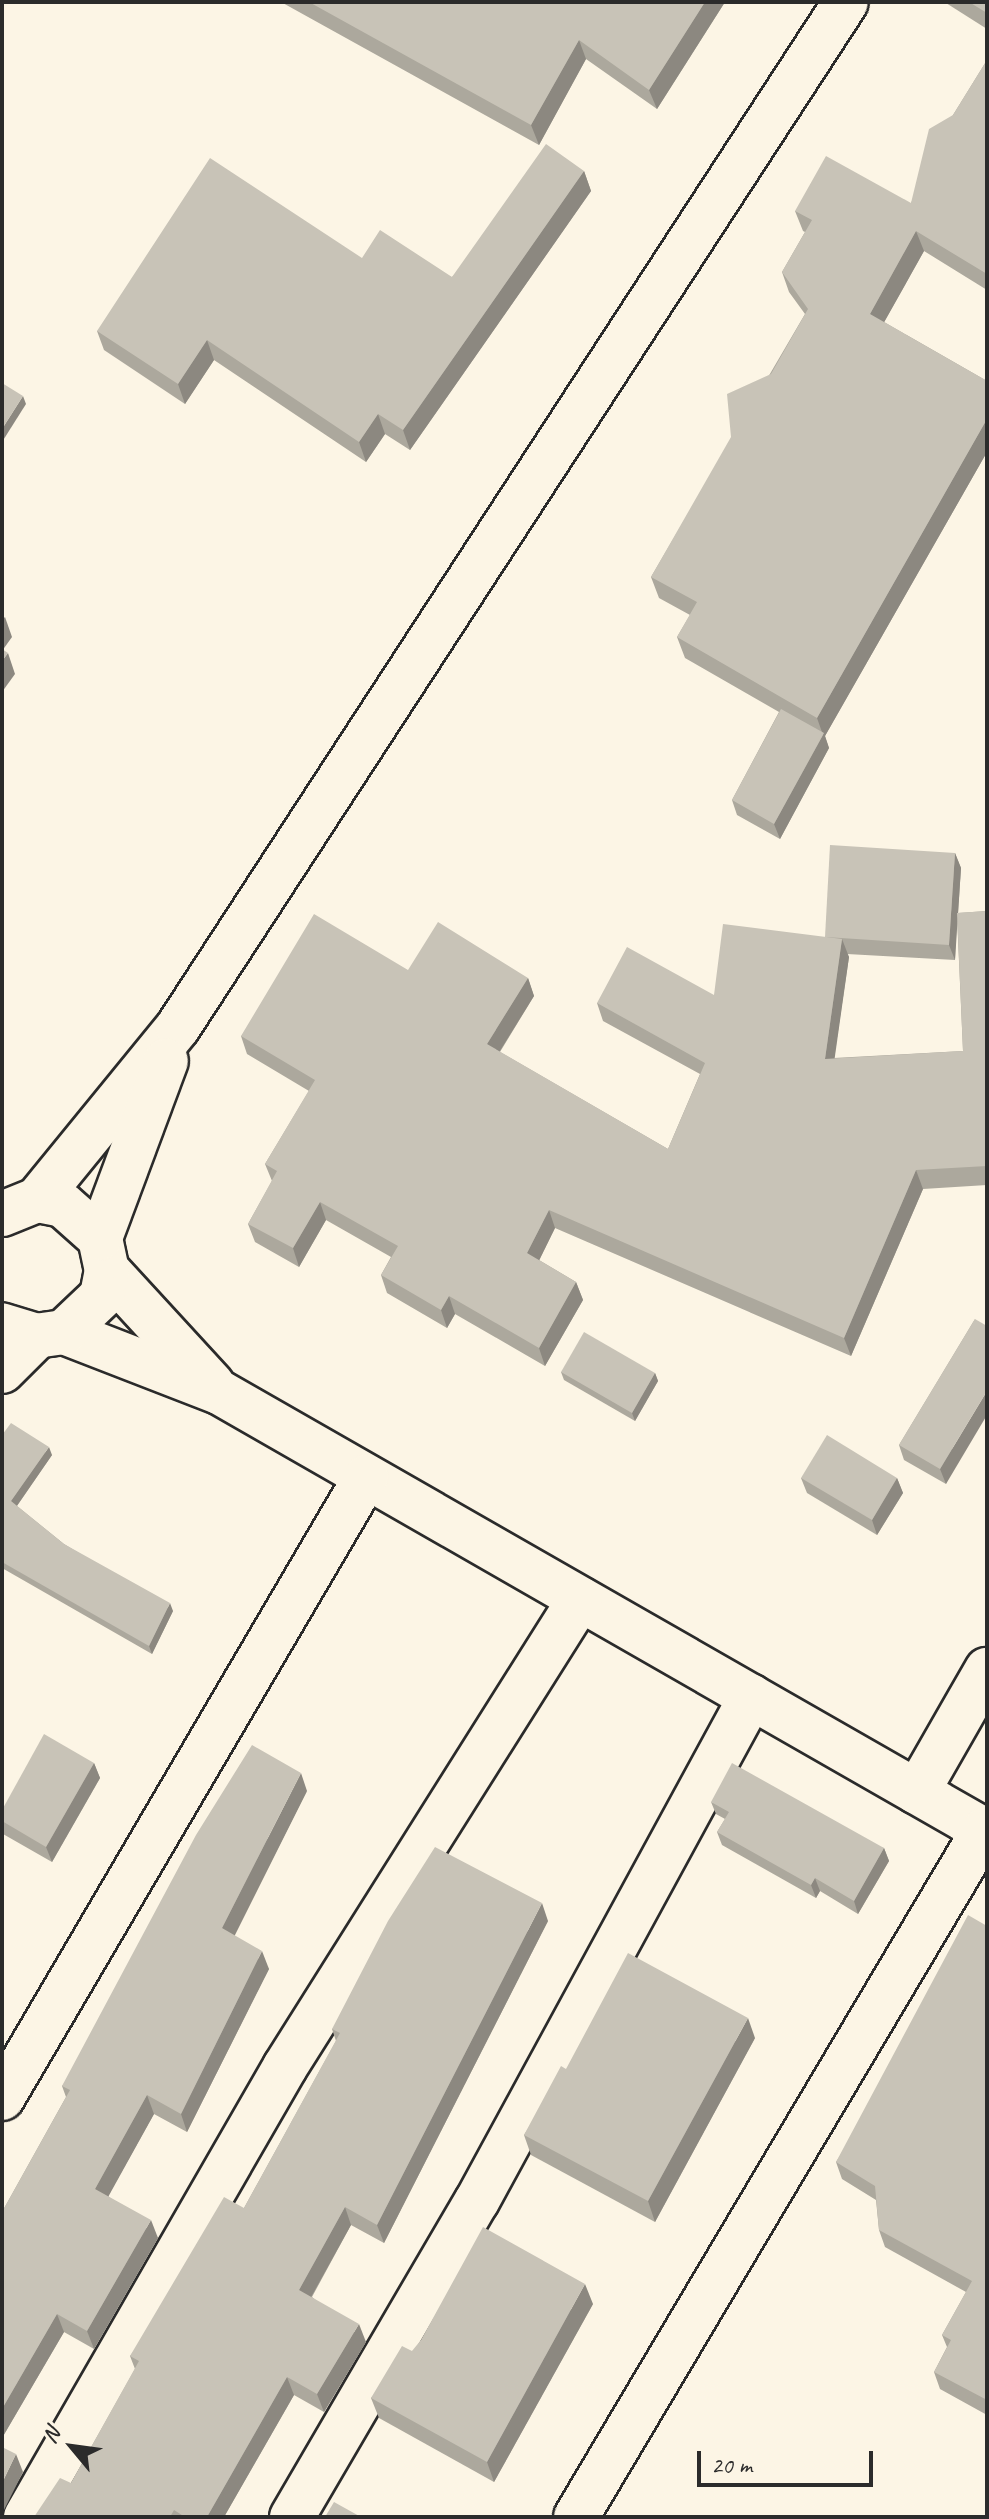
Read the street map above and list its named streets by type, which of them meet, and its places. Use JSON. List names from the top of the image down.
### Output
{
  "scale_bar": "20 m",
  "north": "top left"
}
